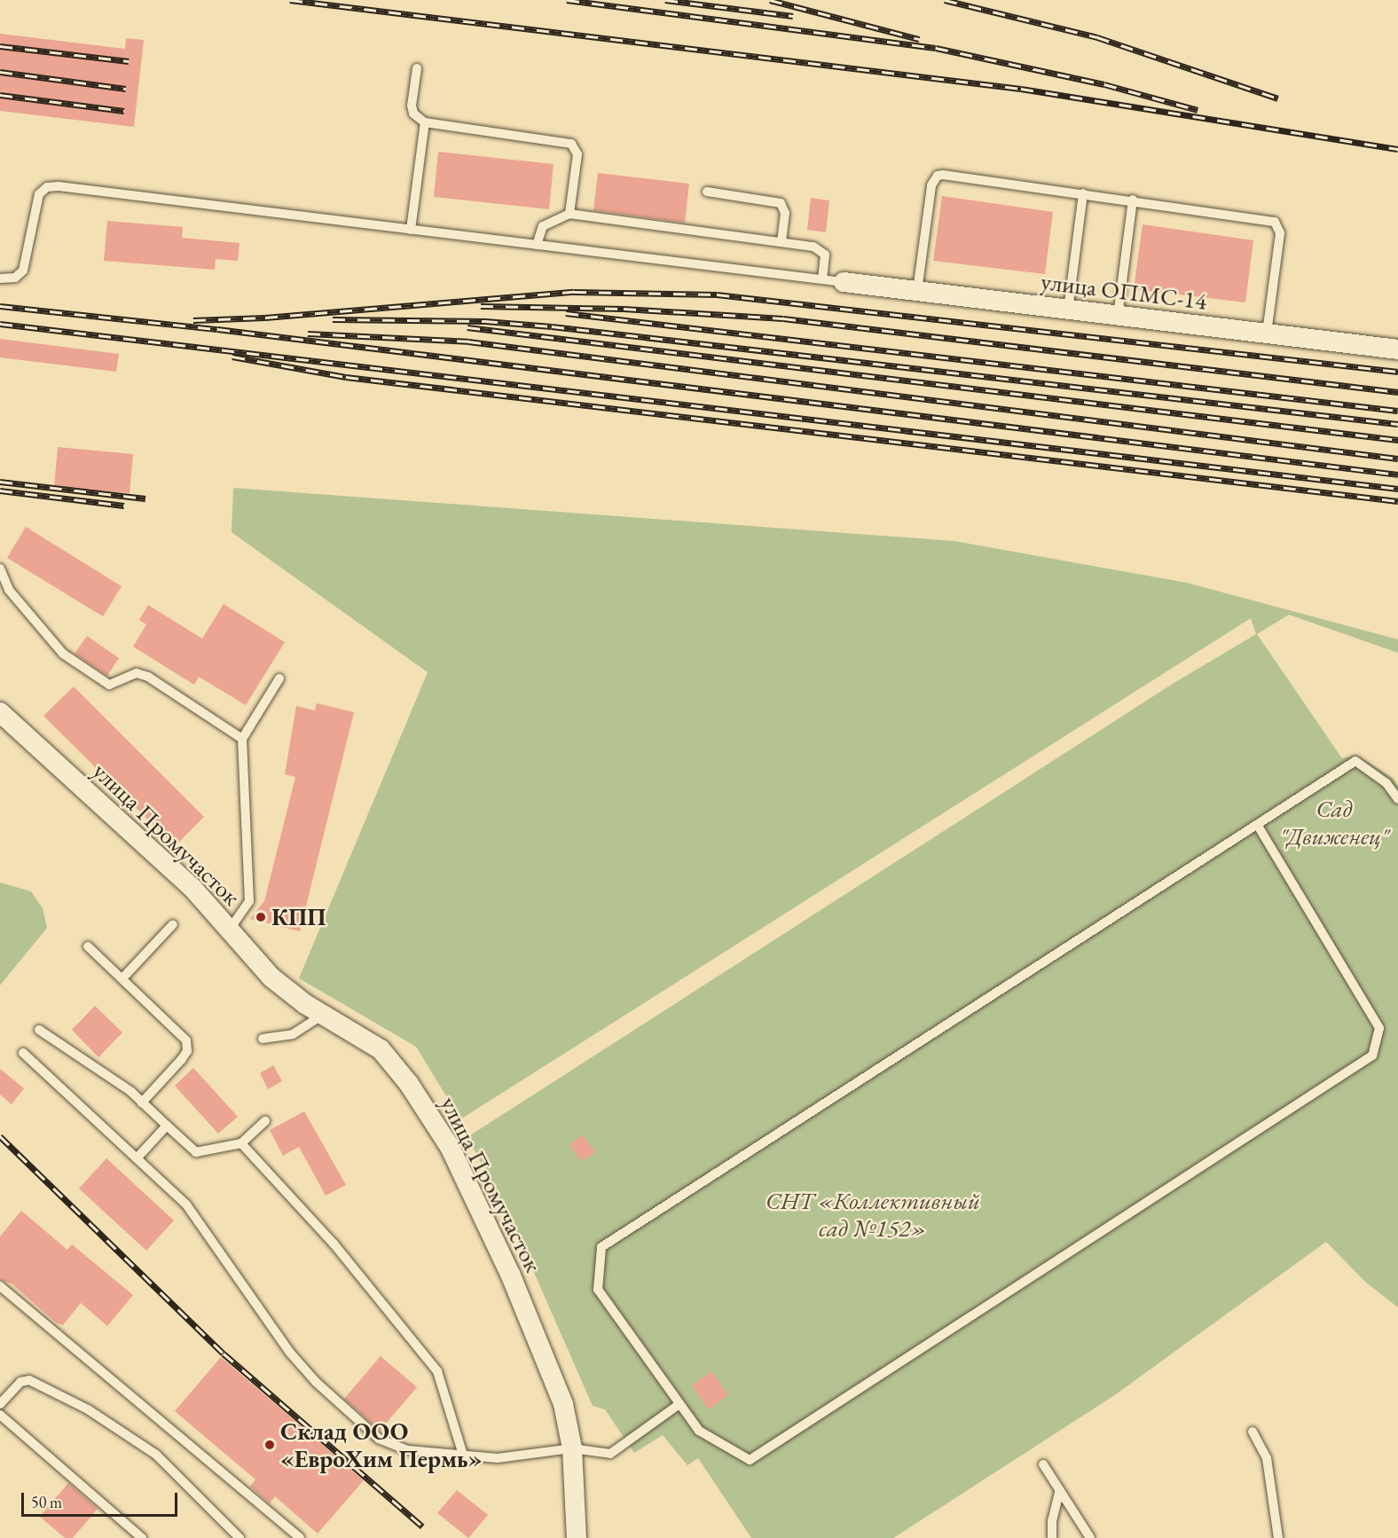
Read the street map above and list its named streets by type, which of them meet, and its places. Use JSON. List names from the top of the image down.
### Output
{
  "streets": {
    "street": ["улица ОПМС-14", "улица Промучасток"]
  },
  "parks": ["Сад \"Движенец\"", "СНТ «Коллективный сад №152»"],
  "places": ["КПП", "Склад ООО «ЕвроХим Пермь»"],
  "scale_bar": "50 m"
}
